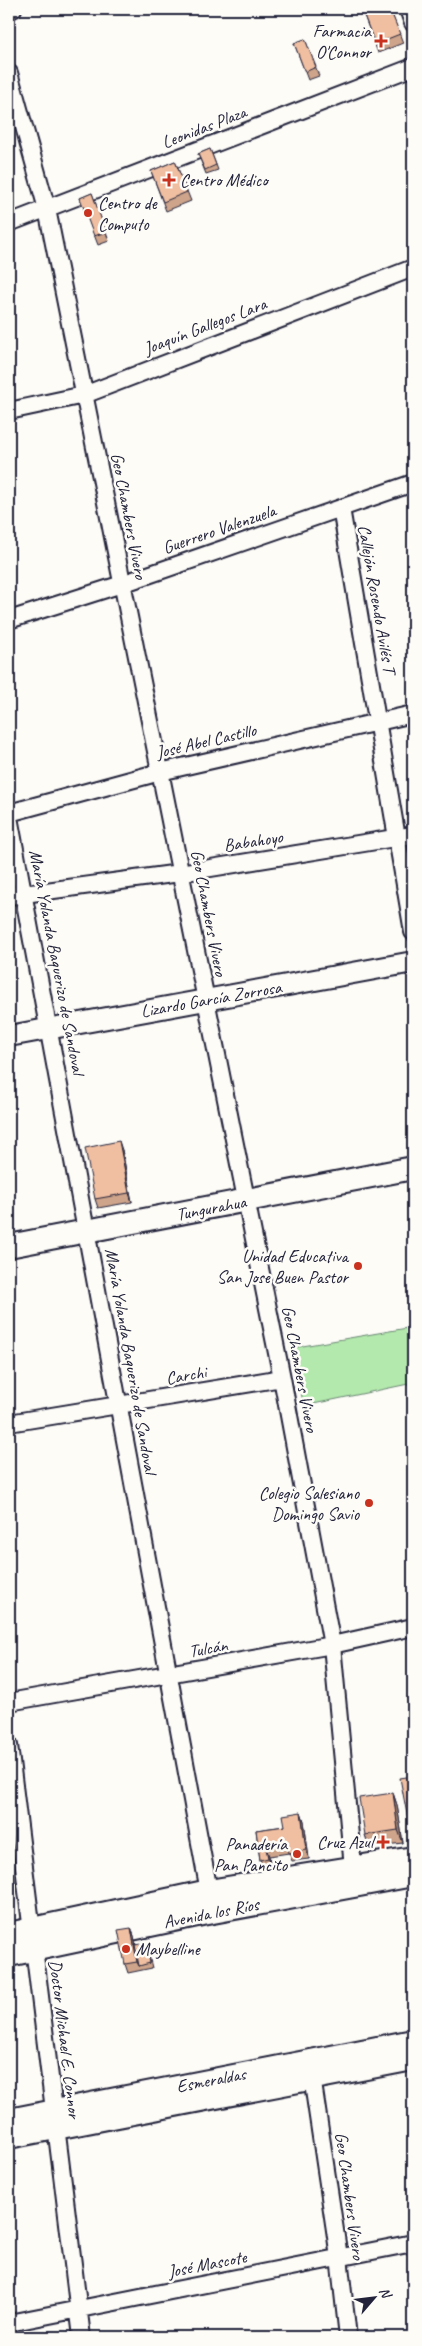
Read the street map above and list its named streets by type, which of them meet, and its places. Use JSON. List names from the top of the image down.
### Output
{
  "streets": {
    "main road": ["Tungurahua", "Avenida los Ríos", "Esmeraldas"],
    "street": [
      "Leonidas Plaza",
      "Joaquín Gallegos Lara",
      "Geo Chambers Vivero",
      "Guerrero Valenzuela",
      "Callejón Rosendo Avilés T",
      "José Abel Castillo",
      "Babahoyo",
      "María Yolanda Baquerizo de Sandoval",
      "Lizardo García Zorrosa",
      "Carchi",
      "Tulcán",
      "Doctor Michael E. Connor",
      "José Mascote"
    ]
  },
  "crossings": [
    ["Leonidas Plaza", "Geo Chambers Vivero"],
    ["Joaquín Gallegos Lara", "Geo Chambers Vivero"],
    ["Geo Chambers Vivero", "Guerrero Valenzuela"],
    ["Geo Chambers Vivero", "José Abel Castillo"],
    ["Geo Chambers Vivero", "Babahoyo"],
    ["Geo Chambers Vivero", "Lizardo García Zorrosa"],
    ["Geo Chambers Vivero", "Tungurahua"],
    ["Geo Chambers Vivero", "Carchi"],
    ["Geo Chambers Vivero", "Tulcán"],
    ["Geo Chambers Vivero", "Avenida los Ríos"],
    ["Geo Chambers Vivero", "Esmeraldas"],
    ["Geo Chambers Vivero", "José Mascote"],
    ["Guerrero Valenzuela", "Callejón Rosendo Avilés T"],
    ["Callejón Rosendo Avilés T", "José Abel Castillo"],
    ["Callejón Rosendo Avilés T", "Babahoyo"],
    ["Babahoyo", "María Yolanda Baquerizo de Sandoval"],
    ["María Yolanda Baquerizo de Sandoval", "Lizardo García Zorrosa"],
    ["María Yolanda Baquerizo de Sandoval", "Tungurahua"],
    ["María Yolanda Baquerizo de Sandoval", "Carchi"],
    ["María Yolanda Baquerizo de Sandoval", "Tulcán"],
    ["María Yolanda Baquerizo de Sandoval", "Avenida los Ríos"],
    ["Avenida los Ríos", "Doctor Michael E. Connor"],
    ["Doctor Michael E. Connor", "Esmeraldas"],
    ["Doctor Michael E. Connor", "José Mascote"]
  ],
  "places": {
    "health": ["Farmacia O'Connor", "Centro Médico", "Cruz Azul"],
    "other": [
      "Centro de Computo",
      "Unidad Educativa San Jose Buen Pastor",
      "Colegio Salesiano Domingo Savio",
      "Panadería Pan Pancito",
      "Maybelline"
    ]
  },
  "north": "top right"
}
